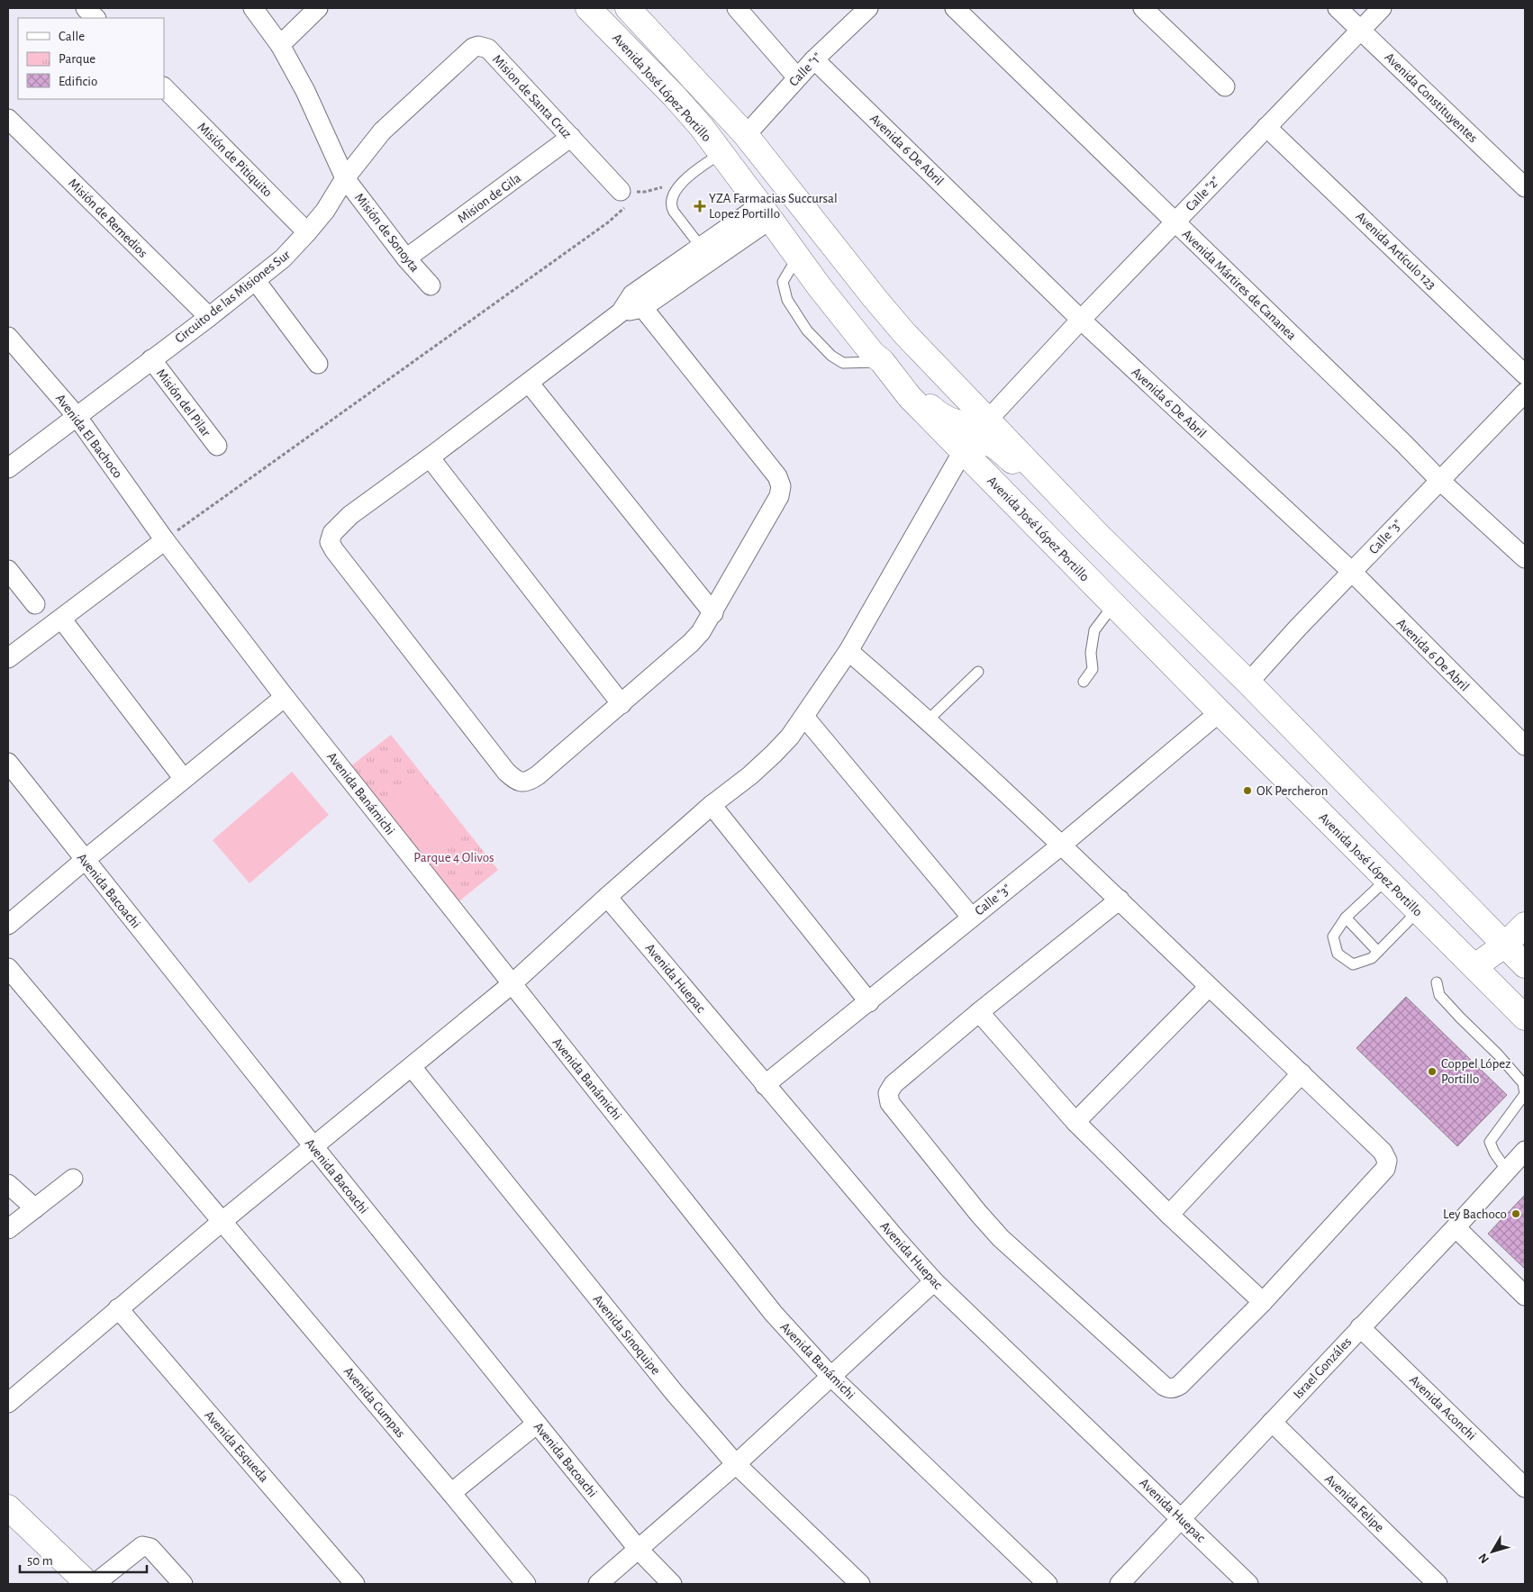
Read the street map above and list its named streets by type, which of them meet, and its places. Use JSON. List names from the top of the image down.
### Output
{
  "streets": {
    "main road": ["Avenida José López Portillo"],
    "street": [
      "Calle \"1\"",
      "Mision de Santa Cruz",
      "Avenida Constituyentes",
      "Avenida 6 De Abril",
      "Misión de Pitiquito",
      "Calle \"2\"",
      "Mision de Gila",
      "Misión de Remedios",
      "Misión de Sonoyta",
      "Avenida Artículo 123",
      "Avenida Mártires de Cananea",
      "Circuito de las Misiones Sur",
      "Misión del Pilar",
      "Avenida El Bachoco",
      "Calle \"3\"",
      "Avenida Banámichi",
      "Avenida Bacoachi",
      "Avenida Huepac",
      "Avenida Sinoquipe",
      "Israel Gonzáles",
      "Avenida Cumpas",
      "Avenida Aconchi",
      "Avenida Esqueda",
      "Avenida Felipe"
    ]
  },
  "crossings": [
    ["Calle \"1\"", "Avenida José López Portillo"],
    ["Calle \"1\"", "Avenida 6 De Abril"],
    ["Avenida José López Portillo", "Calle \"2\""],
    ["Avenida José López Portillo", "Calle \"3\""],
    ["Mision de Santa Cruz", "Mision de Gila"],
    ["Mision de Santa Cruz", "Misión de Sonoyta"],
    ["Mision de Santa Cruz", "Circuito de las Misiones Sur"],
    ["Avenida Constituyentes", "Calle \"2\""],
    ["Avenida 6 De Abril", "Calle \"2\""],
    ["Avenida 6 De Abril", "Calle \"3\""],
    ["Misión de Pitiquito", "Circuito de las Misiones Sur"],
    ["Calle \"2\"", "Avenida Artículo 123"],
    ["Calle \"2\"", "Avenida Mártires de Cananea"],
    ["Mision de Gila", "Misión de Sonoyta"],
    ["Misión de Remedios", "Circuito de las Misiones Sur"],
    ["Misión de Sonoyta", "Circuito de las Misiones Sur"],
    ["Avenida Mártires de Cananea", "Calle \"3\""],
    ["Circuito de las Misiones Sur", "Misión del Pilar"],
    ["Circuito de las Misiones Sur", "Avenida El Bachoco"],
    ["Avenida El Bachoco", "Avenida Banámichi"],
    ["Calle \"3\"", "Avenida Huepac"],
    ["Avenida Huepac", "Israel Gonzáles"],
    ["Israel Gonzáles", "Avenida Aconchi"],
    ["Israel Gonzáles", "Avenida Felipe"]
  ],
  "parks": ["Parque 4 Olivos"],
  "places": {
    "health": ["YZA Farmacias Succursal Lopez Portillo"],
    "other": ["OK Percheron", "Coppel López Portillo", "Ley Bachoco"]
  },
  "legend": ["Calle", "Parque", "Edificio"],
  "scale_bar": "50 m",
  "north": "bottom left"
}
